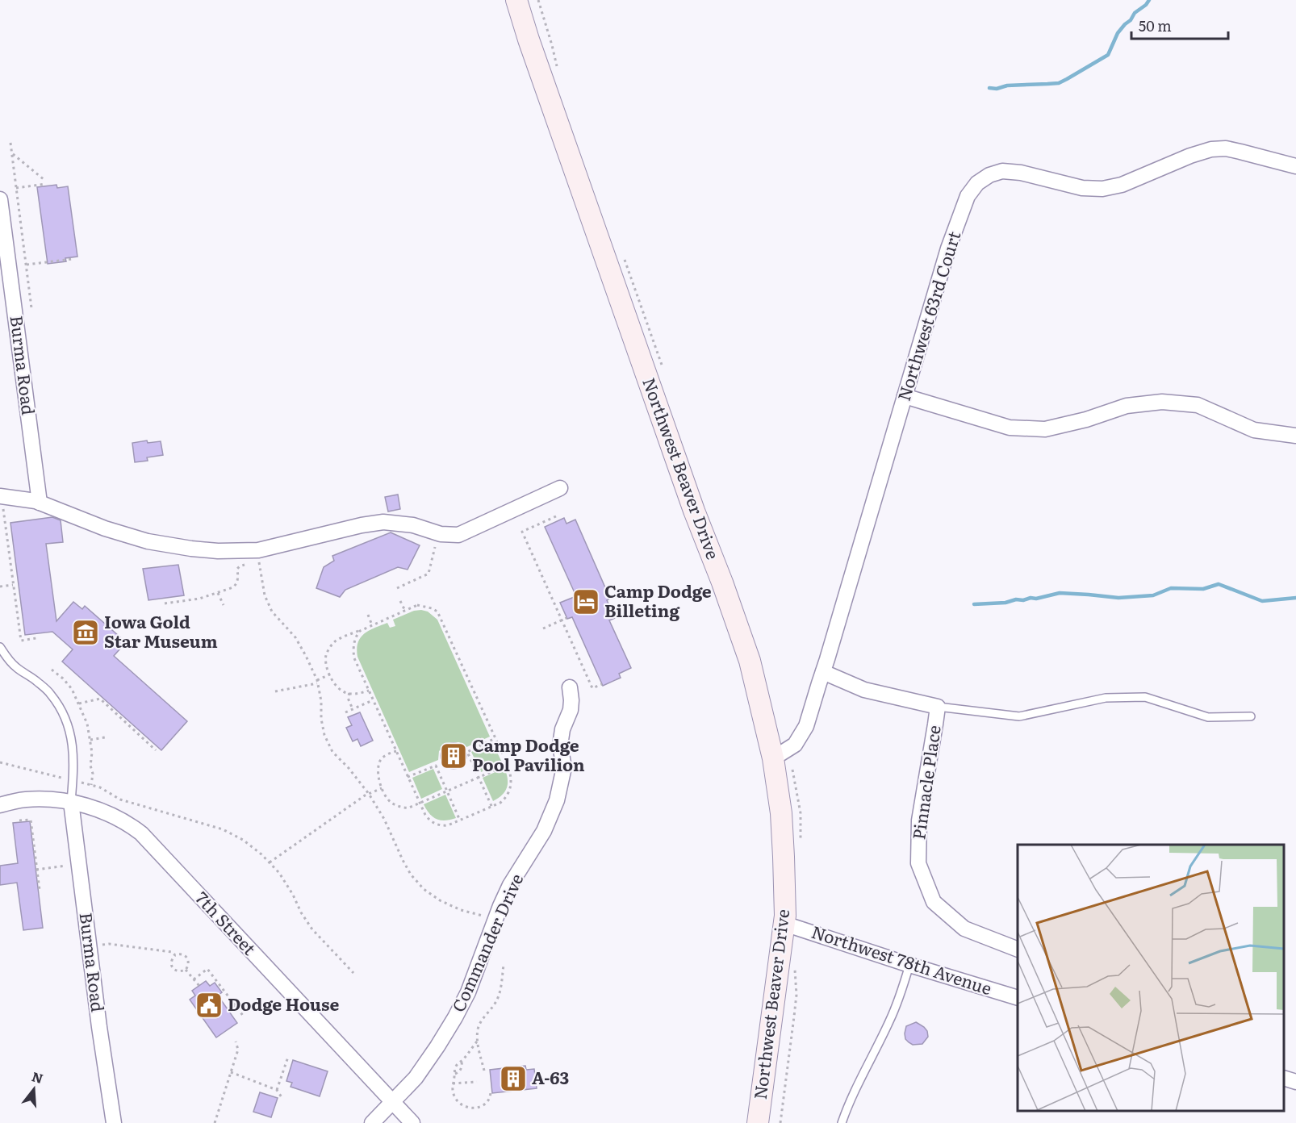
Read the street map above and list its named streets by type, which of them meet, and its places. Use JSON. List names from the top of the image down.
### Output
{
  "streets": {
    "main road": ["Northwest Beaver Drive"],
    "street": [
      "Northwest 63rd Court",
      "Burma Road",
      "Pinnacle Place",
      "7th Street",
      "Commander Drive",
      "Northwest 78th Avenue"
    ]
  },
  "crossings": [
    ["Northwest 63rd Court", "Northwest Beaver Drive"],
    ["Burma Road", "7th Street"],
    ["Northwest Beaver Drive", "Northwest 78th Avenue"],
    ["7th Street", "Commander Drive"]
  ],
  "places": {
    "hotel": ["Camp Dodge Billeting"],
    "museum": ["Iowa Gold Star Museum"],
    "building": ["Camp Dodge Pool Pavilion", "A-63"],
    "public building": ["Dodge House"]
  },
  "scale_bar": "50 m",
  "north": "top"
}
